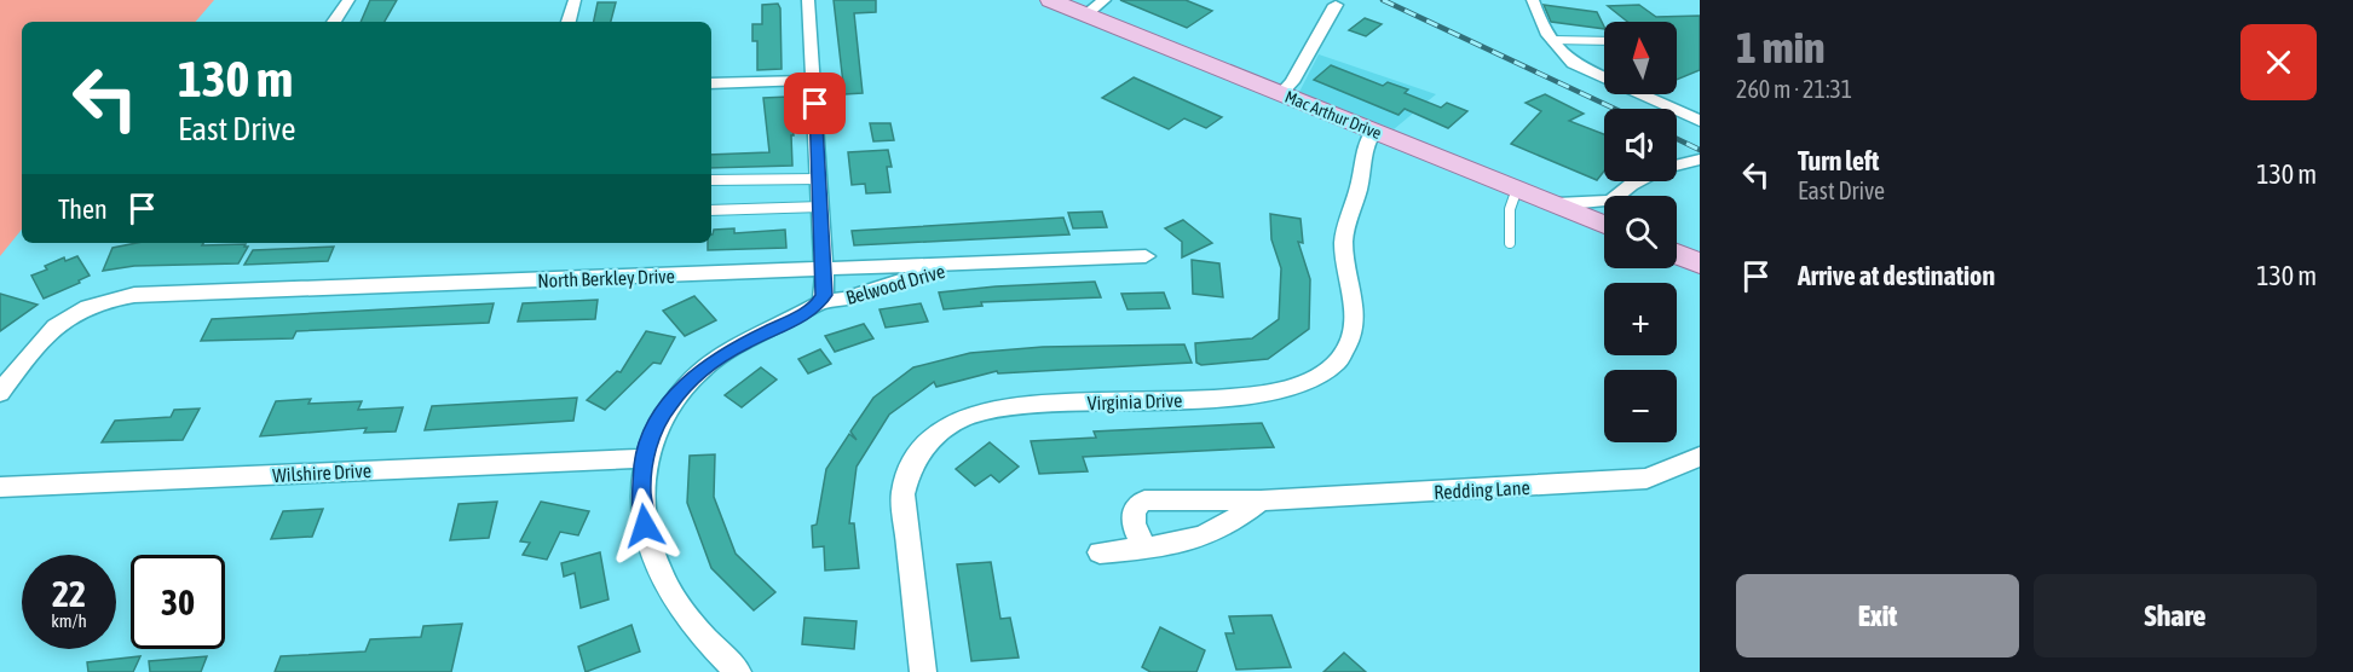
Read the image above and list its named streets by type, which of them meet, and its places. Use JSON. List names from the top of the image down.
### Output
{
  "streets": {
    "main road": ["Mac Arthur Drive"],
    "street": [
      "North Berkley Drive",
      "Belwood Drive",
      "Virginia Drive",
      "Wilshire Drive",
      "Redding Lane"
    ]
  },
  "crossings": [
    ["Mac Arthur Drive", "Virginia Drive"],
    ["North Berkley Drive", "Belwood Drive"],
    ["Belwood Drive", "Wilshire Drive"]
  ],
  "north": "top",
  "page": {
    "heading": ["1 min", "260 m · 21:31"],
    "map_buttons": ["+", "−"],
    "turn": ["130 m", "East Drive"],
    "list": [
      {
        "name": "Turn left",
        "note": "East Drive",
        "value": "130 m"
      },
      {
        "name": "Arrive at destination",
        "value": "130 m"
      }
    ],
    "then": "Then",
    "speed": "22 km/h",
    "limit": "30",
    "buttons": ["Exit", "Share"]
  }
}
